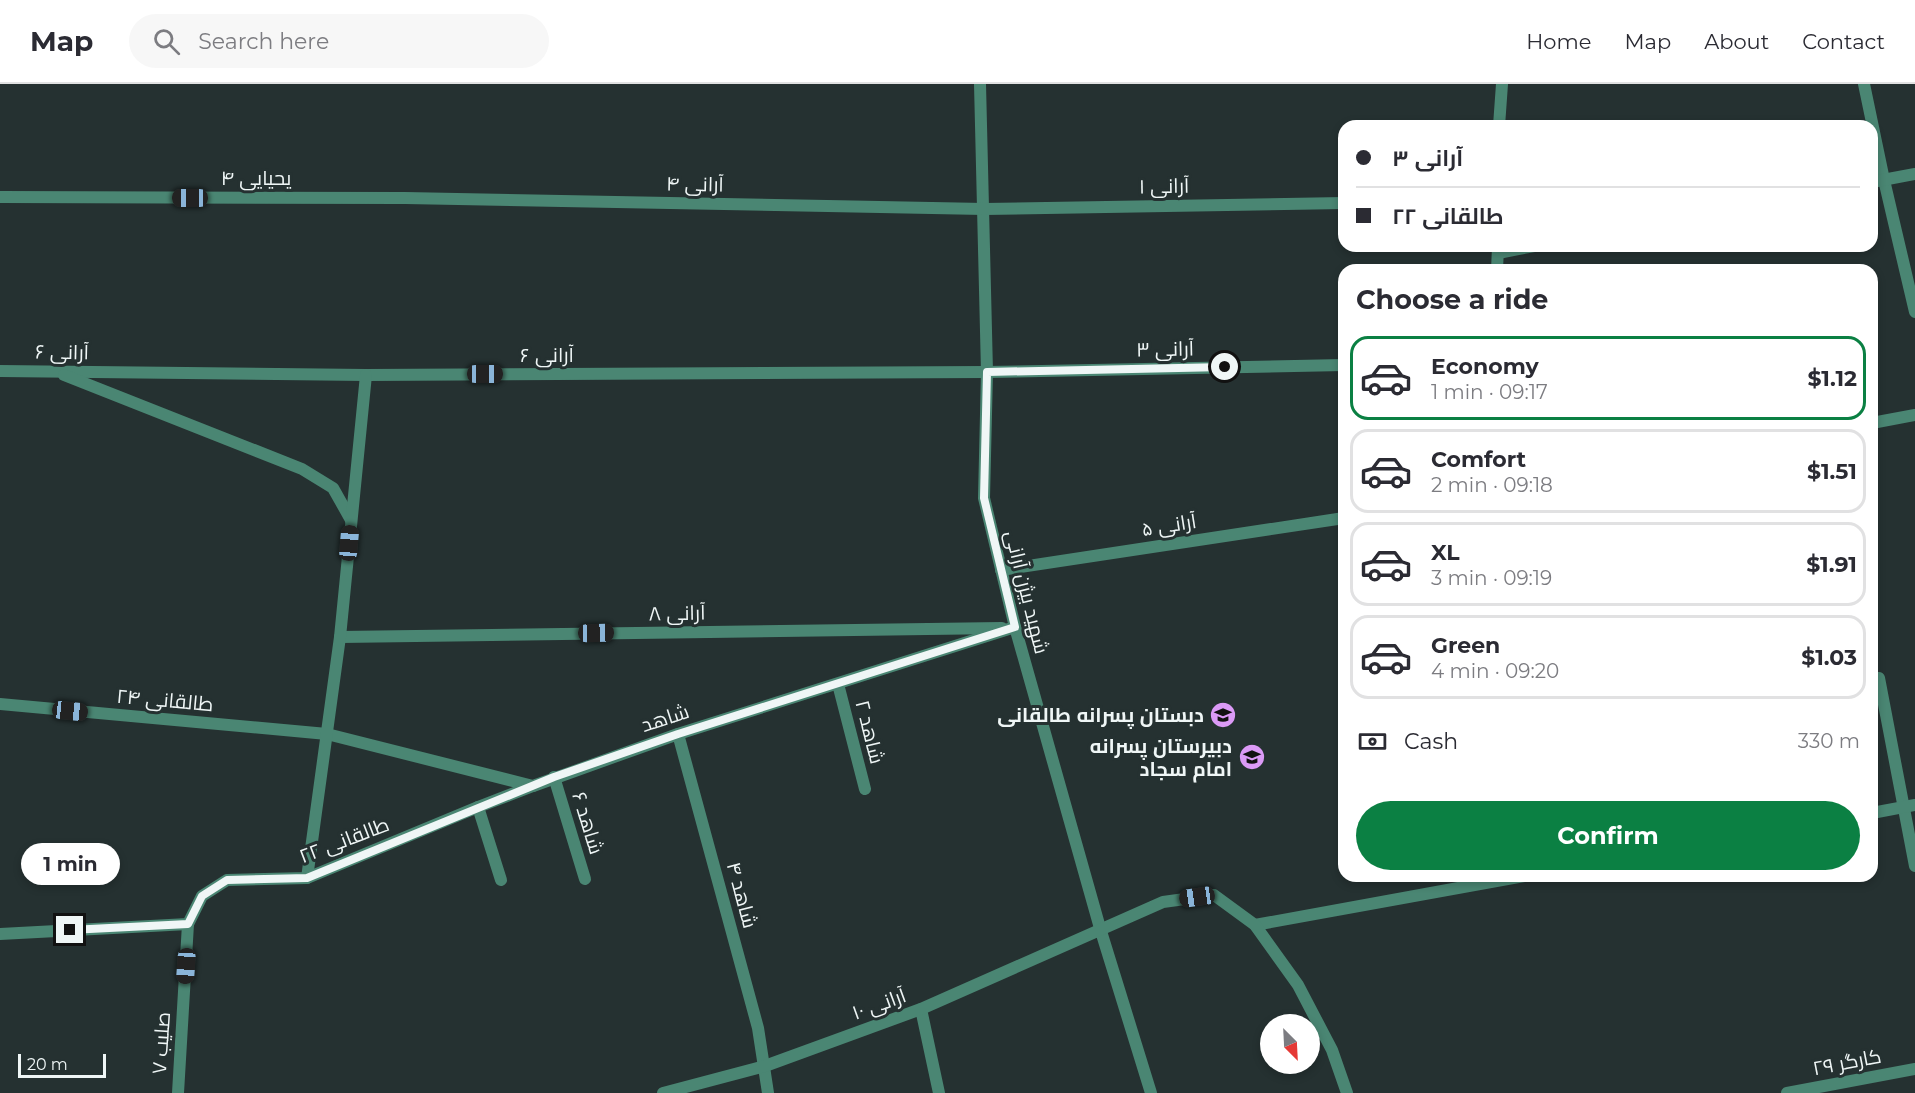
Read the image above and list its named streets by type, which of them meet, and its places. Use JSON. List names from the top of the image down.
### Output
{
  "streets": {
    "street": [
      "یحیایی ۴",
      "آرانی ۴",
      "آرانی ۱",
      "آرانی ۳",
      "آرانی ۶",
      "آرانی ۵",
      "شهید بیژن آرانی",
      "آرانی ۸",
      "طالقانی ۲۴",
      "شاهد",
      "شاهد ۲",
      "شاهد ۶",
      "طالقانی ۲۲",
      "شاهد ۴",
      "آرانی ۱۰",
      "صلیب ۷",
      "کارگر ۲۹"
    ]
  },
  "crossings": [
    ["یحیایی ۴", "آرانی ۴"],
    ["آرانی ۴", "آرانی ۱"],
    ["آرانی ۴", "شهید بیژن آرانی"],
    ["آرانی ۱", "شهید بیژن آرانی"],
    ["آرانی ۳", "آرانی ۶"],
    ["آرانی ۳", "شهید بیژن آرانی"],
    ["آرانی ۶", "شهید بیژن آرانی"],
    ["آرانی ۵", "شهید بیژن آرانی"],
    ["شهید بیژن آرانی", "آرانی ۸"],
    ["شهید بیژن آرانی", "شاهد"],
    ["شهید بیژن آرانی", "آرانی ۱۰"],
    ["آرانی ۸", "شاهد"],
    ["شاهد", "شاهد ۲"],
    ["شاهد", "شاهد ۶"],
    ["شاهد", "طالقانی ۲۲"],
    ["شاهد", "شاهد ۴"],
    ["طالقانی ۲۲", "صلیب ۷"],
    ["شاهد ۴", "آرانی ۱۰"]
  ],
  "places": {
    "school or university": ["دبستان پسرانه طالقانی", "دبیرستان پسرانه امام سجاد"]
  },
  "scale_bar": "20 m",
  "north": "bottom right",
  "page": {
    "header": "Map",
    "search": "Search here",
    "nav": [
      "Home",
      "Map",
      "About",
      "Contact"
    ],
    "banner": ["آرانی ۳", "طالقانی ۲۲"],
    "heading": "Choose a ride",
    "list": [
      {
        "name": "Economy",
        "note": "1 min · 09:17",
        "value": "$1.12"
      },
      {
        "name": "Comfort",
        "note": "2 min · 09:18",
        "value": "$1.51"
      },
      {
        "name": "XL",
        "note": "3 min · 09:19",
        "value": "$1.91"
      },
      {
        "name": "Green",
        "note": "4 min · 09:20",
        "value": "$1.03"
      }
    ],
    "pay": ["Cash", "330 m"],
    "buttons": "Confirm",
    "bubble": "1 min",
    "scale": "20 m"
  }
}
